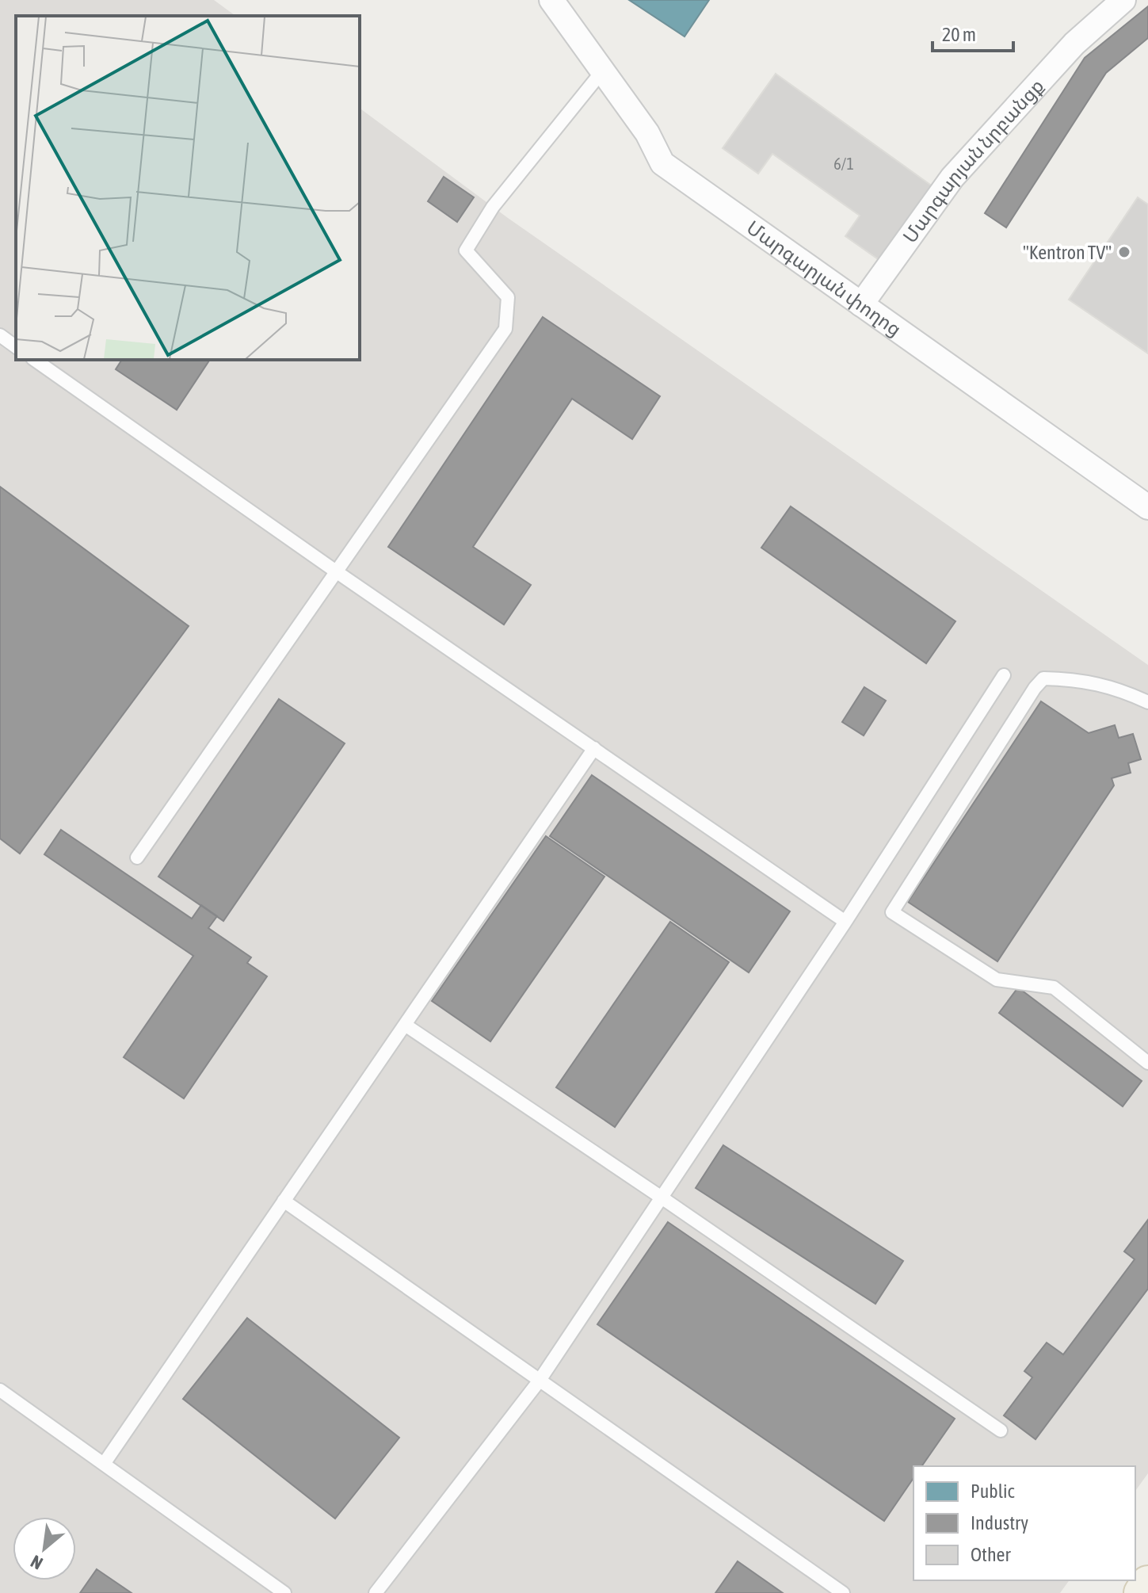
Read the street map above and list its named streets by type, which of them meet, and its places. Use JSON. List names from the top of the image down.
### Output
{
  "streets": {
    "street": ["Մարգարյան նրբանցք", "Մարգարյան փողոց"]
  },
  "crossings": [
    ["Մարգարյան նրբանցք", "Մարգարյան փողոց"]
  ],
  "places": ["\"Kentron TV\""],
  "house_numbers": ["6/1"],
  "legend": ["Public", "Industry", "Other"],
  "scale_bar": "20 m",
  "north": "bottom left"
}
